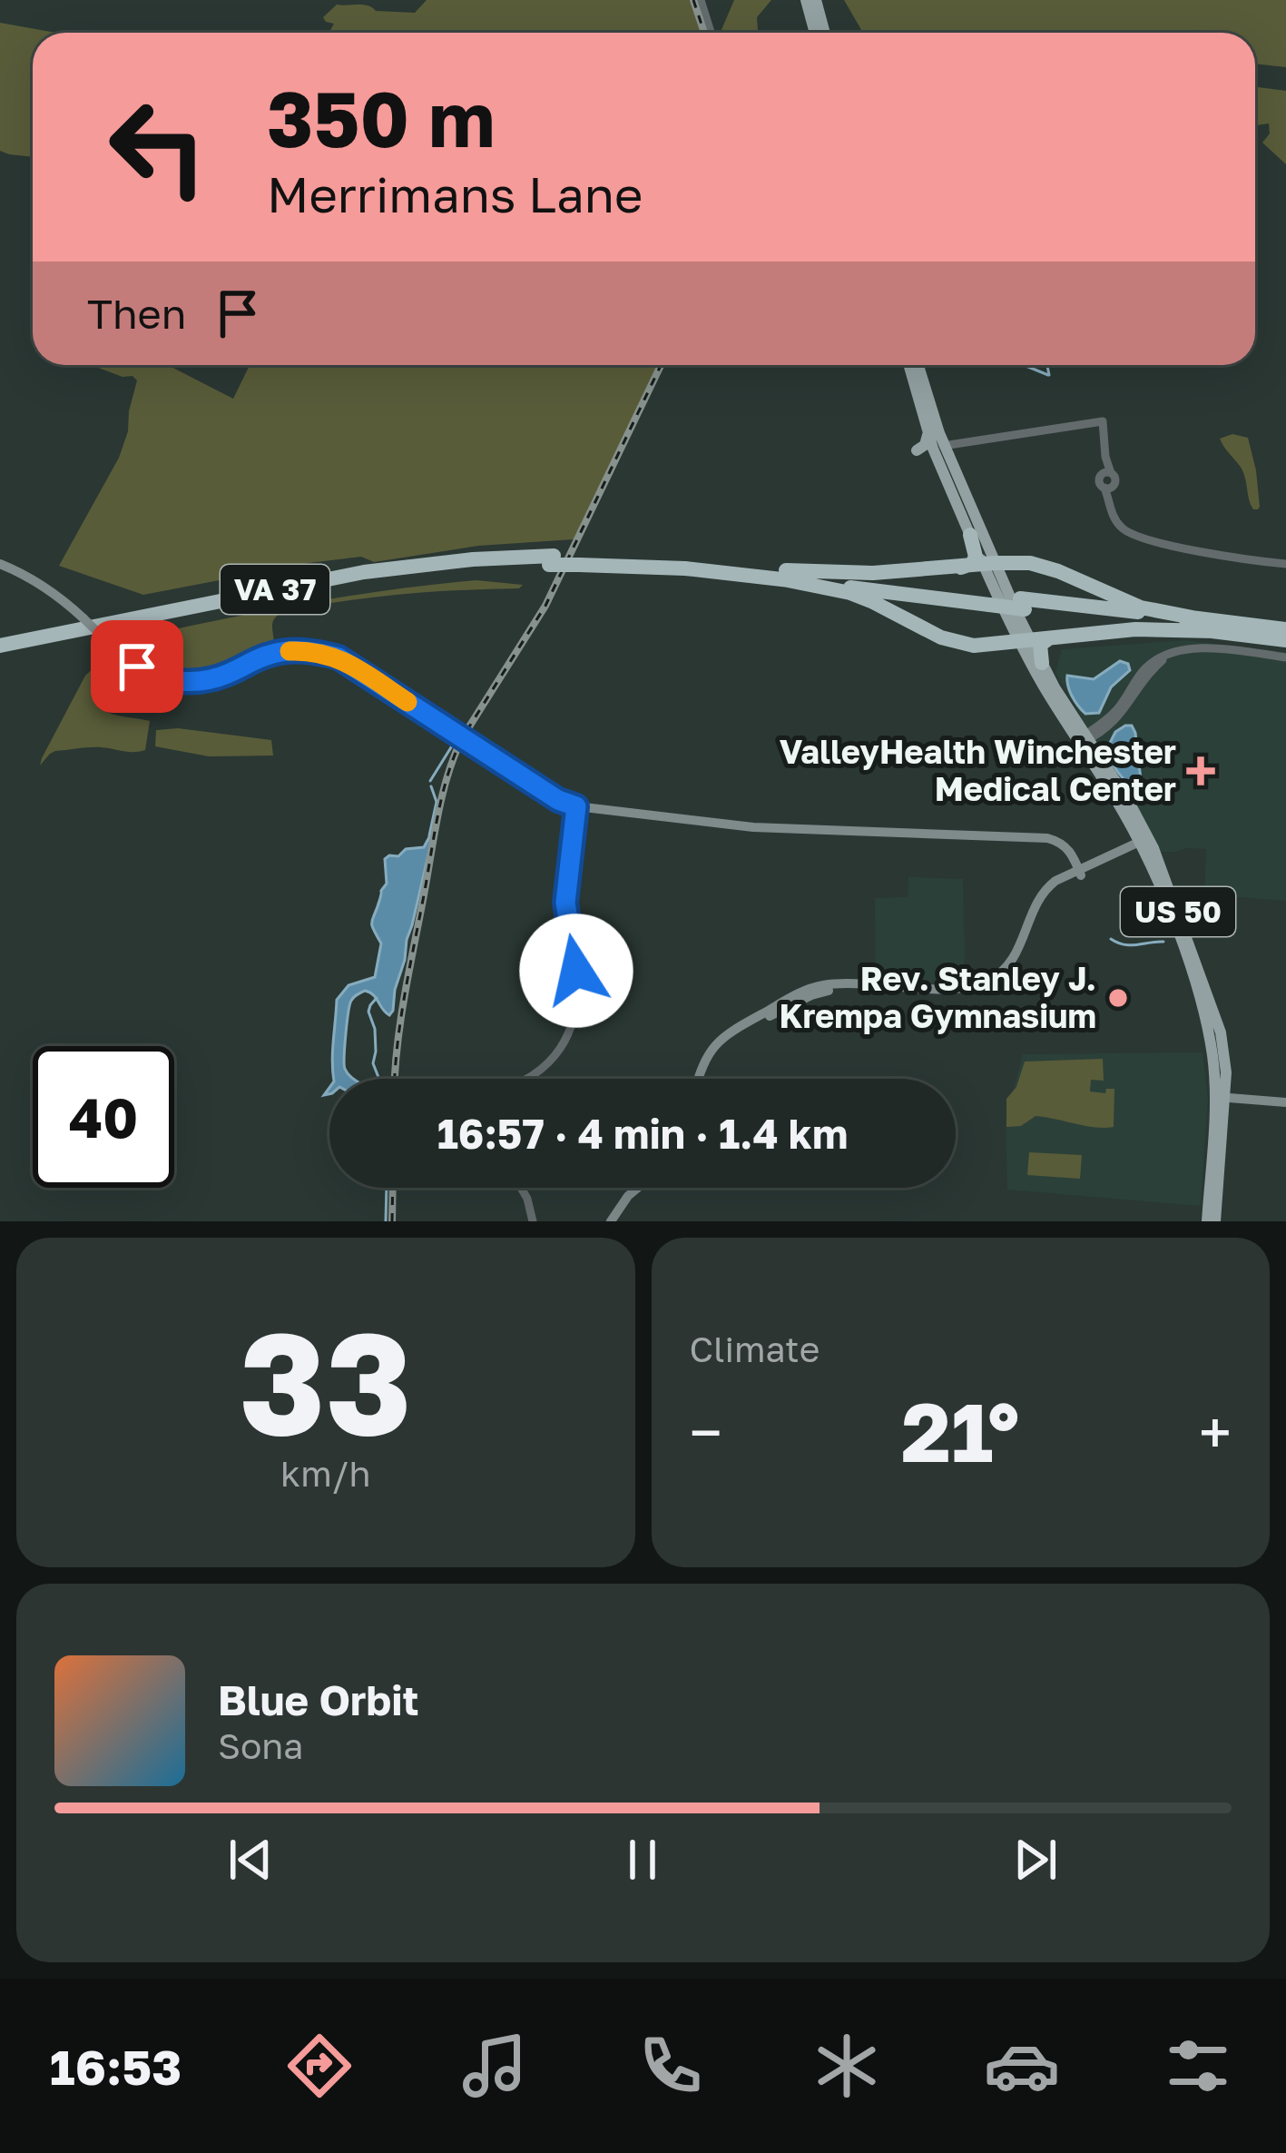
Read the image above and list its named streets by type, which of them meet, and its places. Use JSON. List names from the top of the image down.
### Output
{
  "streets": {
    "highway": ["VA 37"],
    "main road": ["US 50"]
  },
  "places": {
    "health": ["ValleyHealth Winchester Medical Center"],
    "other": ["Rev. Stanley J. Krempa Gymnasium"]
  },
  "page": {
    "turn": ["350 m", "Merrimans Lane"],
    "then": "Then",
    "limit": "40",
    "trip": "16:57 · 4 min · 1.4 km",
    "tile": [
      ["33", "km/h"],
      "Climate"
    ],
    "heat": ["−", "21°", "+"],
    "song": ["Blue Orbit", "Sona"],
    "tabs": "16:53"
  }
}
